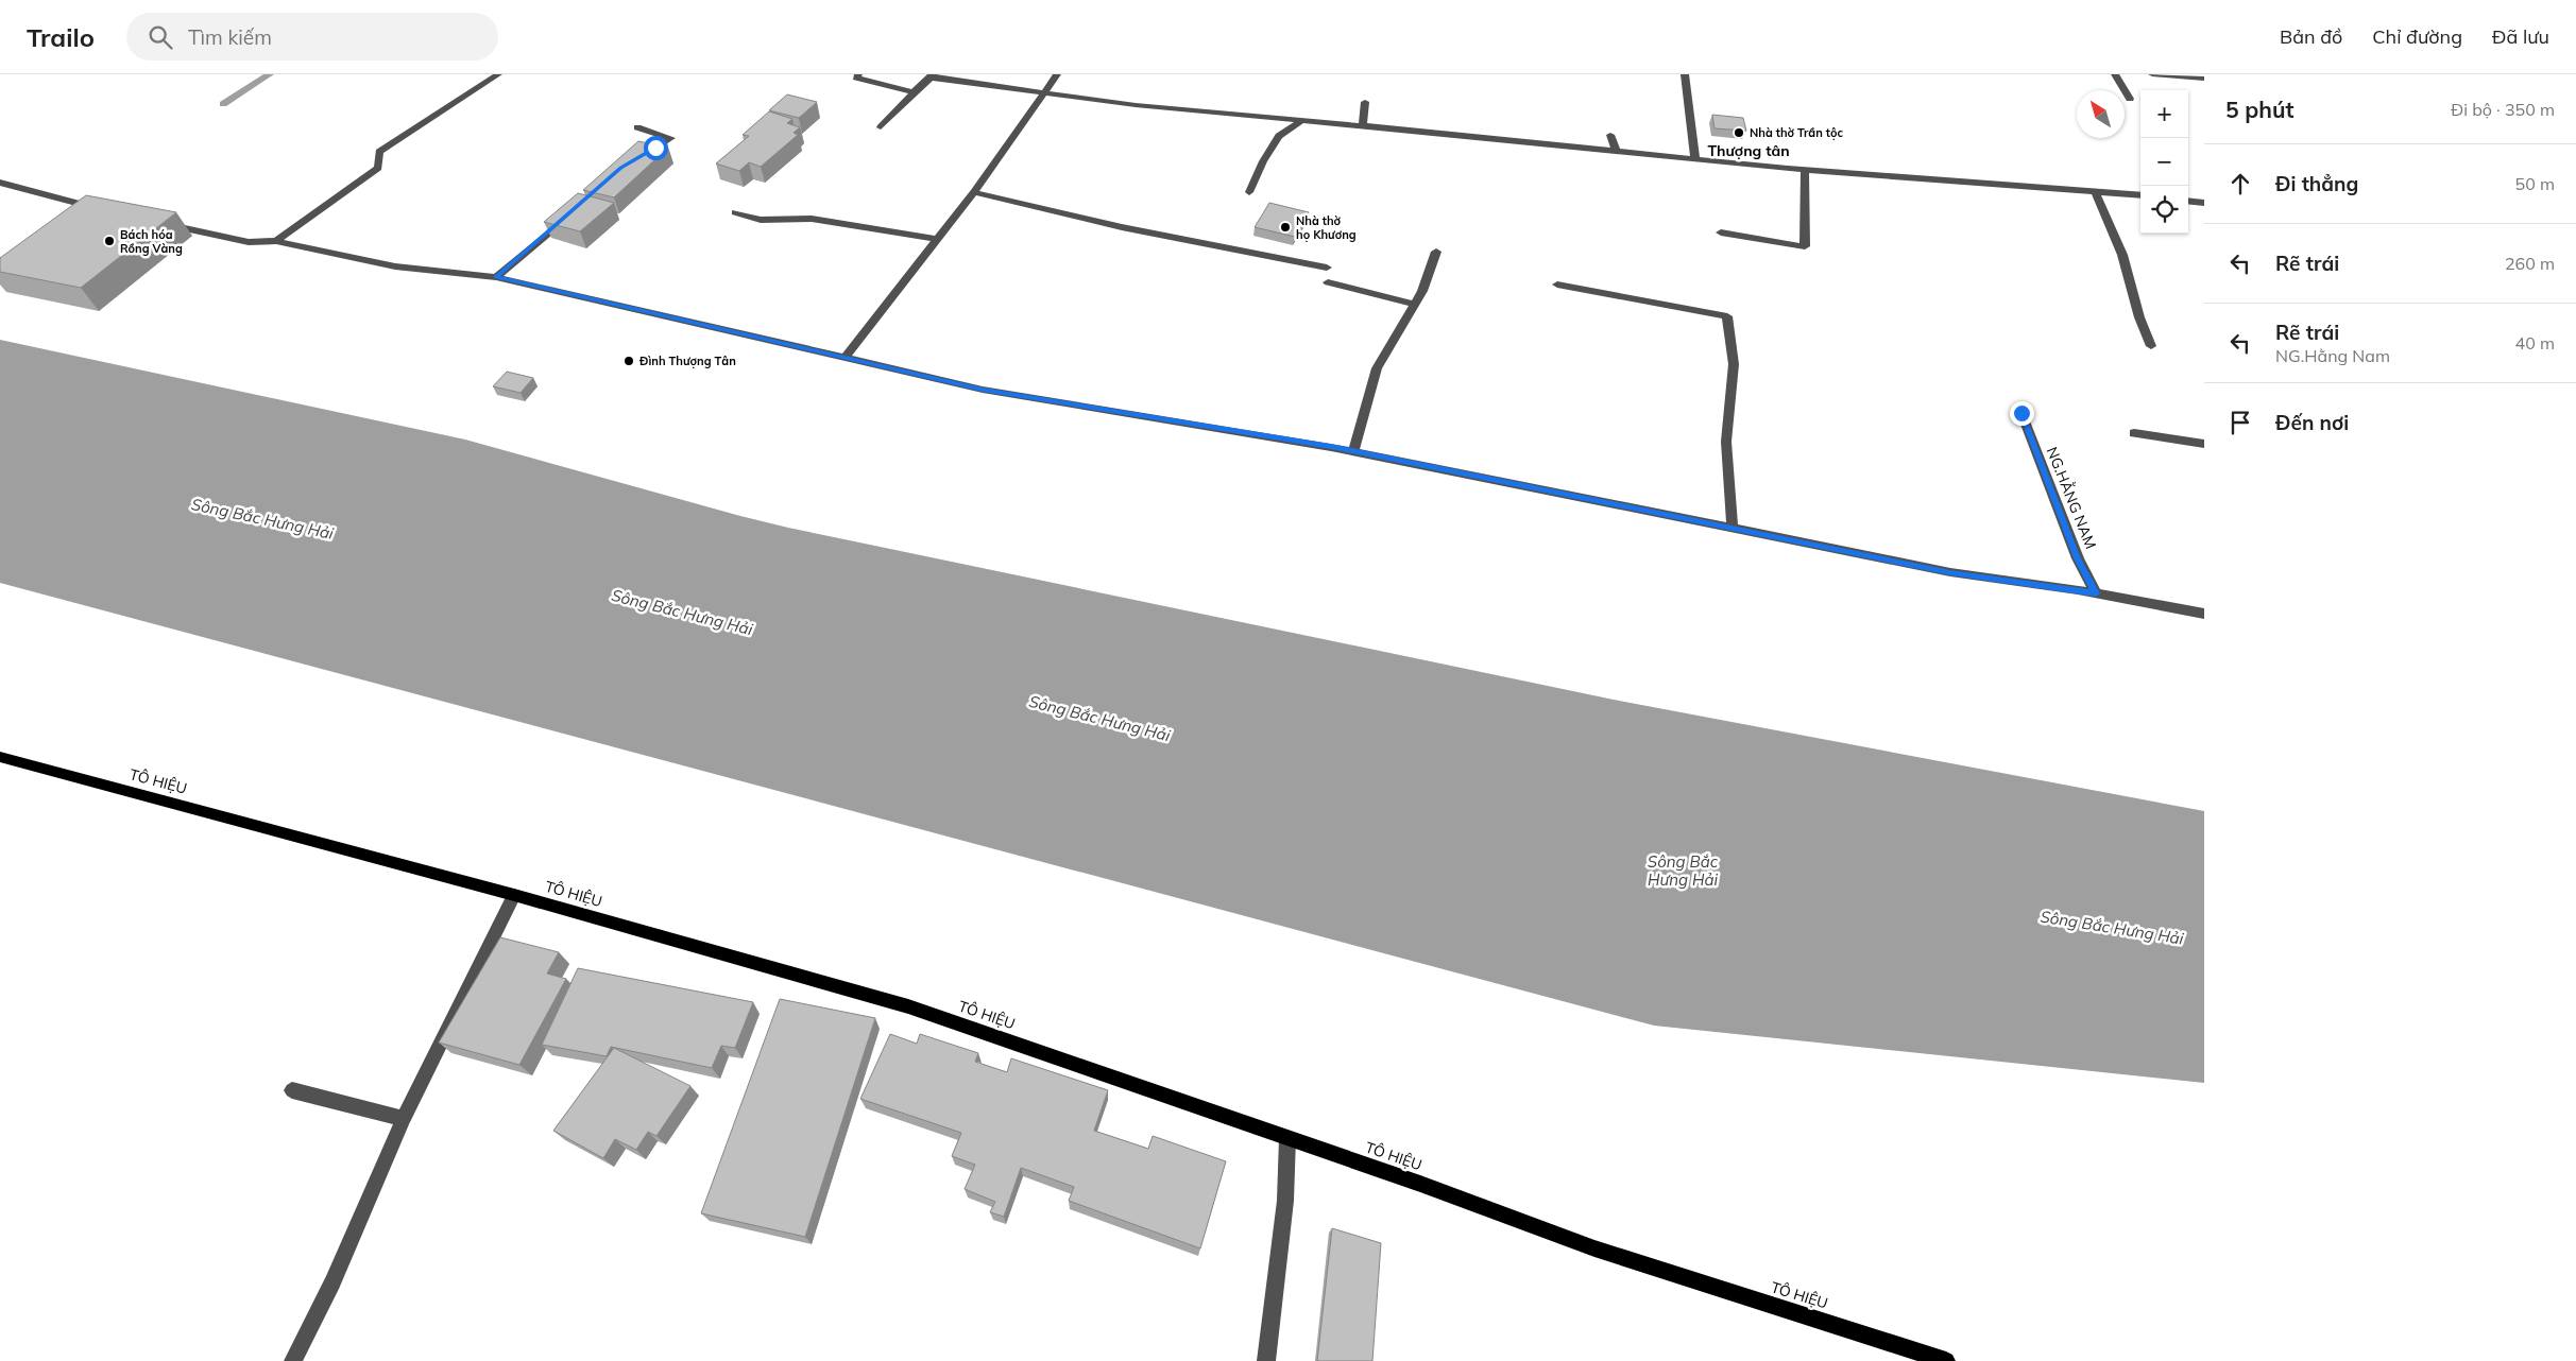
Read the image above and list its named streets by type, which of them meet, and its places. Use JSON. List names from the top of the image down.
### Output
{
  "streets": {
    "main road": ["TÔ HIỆU"],
    "street": ["NG.HẰNG NAM"]
  },
  "districts": ["Thượng tân"],
  "water": ["Sông Bắc Hưng Hải"],
  "places": [
    "Nhà thờ Trần tộc",
    "Nhà thờ họ Khương",
    "Bách hóa Rồng Vàng",
    "Đình Thượng Tân"
  ],
  "north": "top left",
  "page": {
    "header": "Trailo",
    "search": "Tìm kiếm",
    "nav": ["Bản đồ", "Chỉ đường", "Đã lưu"],
    "heading": ["5 phút", "Đi bộ · 350 m"],
    "map_buttons": ["+", "−"],
    "list": [
      ["Đi thẳng", "50 m"],
      ["Rẽ trái", "260 m"],
      ["Rẽ trái", "NG.Hằng Nam", "40 m"],
      "Đến nơi"
    ]
  }
}
